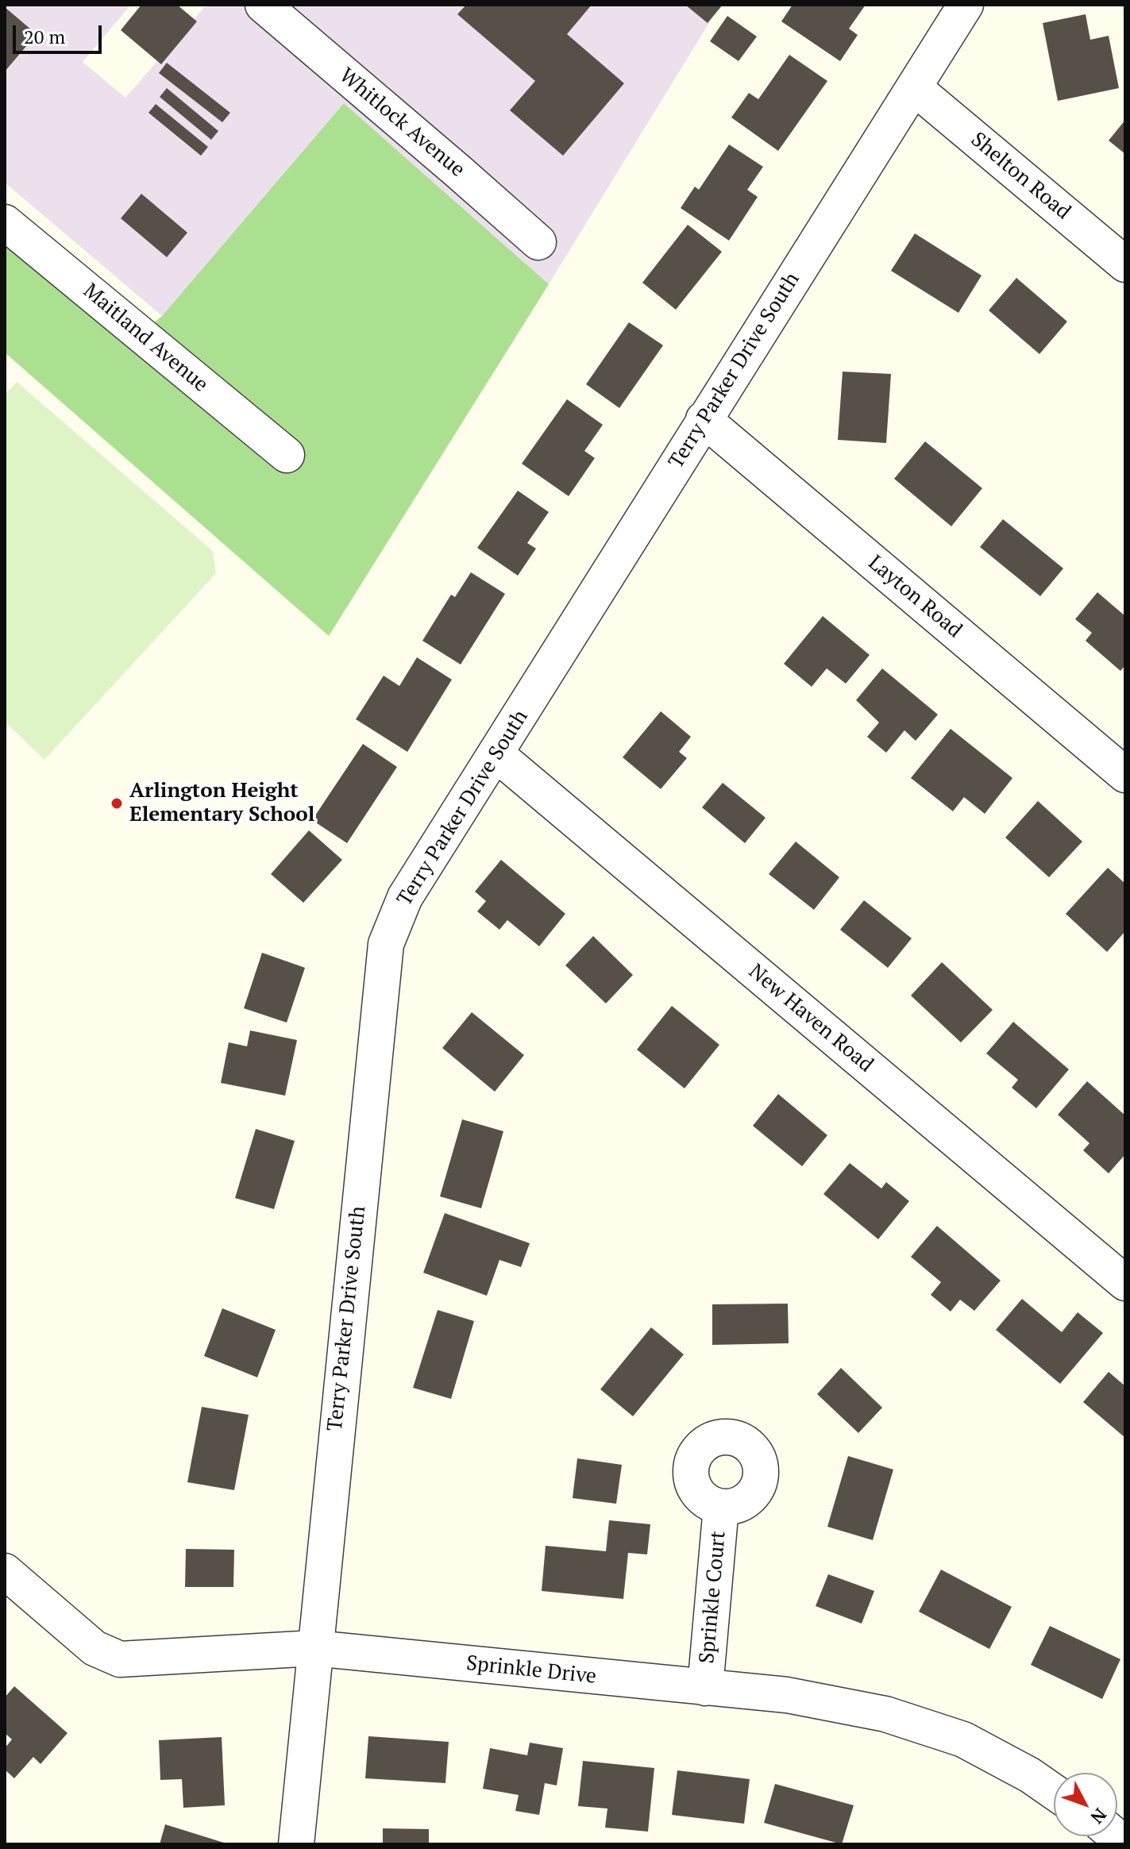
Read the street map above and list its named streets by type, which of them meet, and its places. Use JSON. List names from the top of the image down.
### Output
{
  "streets": {
    "street": [
      "Whitlock Avenue",
      "Shelton Road",
      "Maitland Avenue",
      "Terry Parker Drive South",
      "Layton Road",
      "New Haven Road",
      "Sprinkle Court",
      "Sprinkle Drive"
    ]
  },
  "crossings": [
    ["Shelton Road", "Terry Parker Drive South"],
    ["Terry Parker Drive South", "Layton Road"],
    ["Terry Parker Drive South", "New Haven Road"],
    ["Terry Parker Drive South", "Sprinkle Drive"],
    ["Sprinkle Court", "Sprinkle Drive"]
  ],
  "places": ["Arlington Height Elementary School"],
  "scale_bar": "20 m",
  "north": "bottom right"
}
